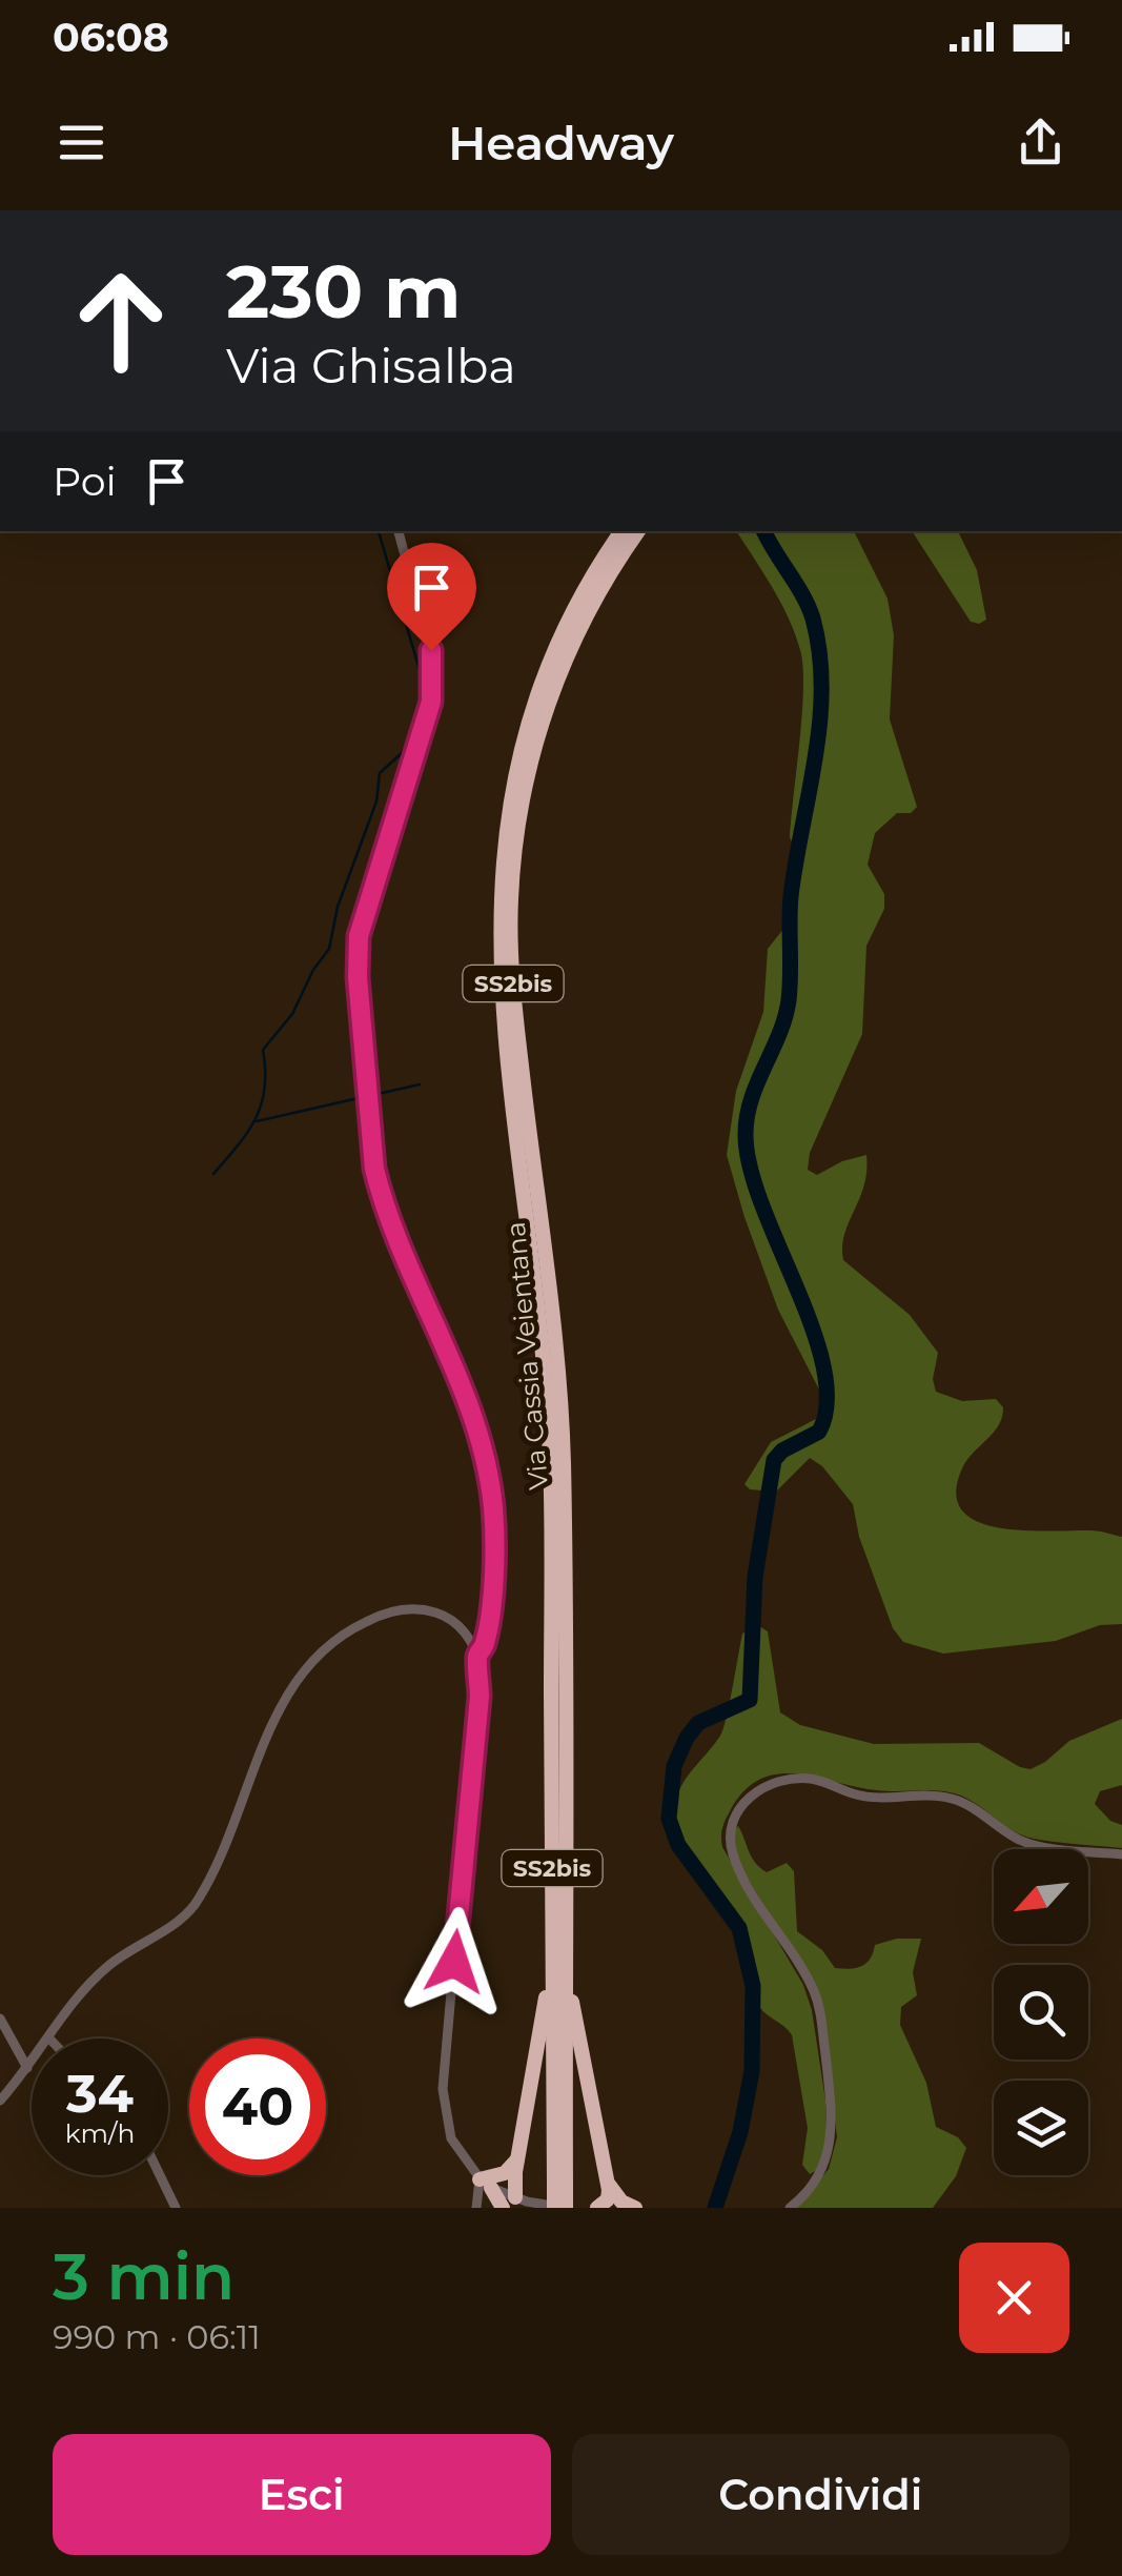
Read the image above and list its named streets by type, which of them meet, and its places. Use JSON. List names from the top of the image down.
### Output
{
  "streets": {
    "highway": ["SS2bis", "Via Cassia Veientana"]
  },
  "north": "bottom left",
  "page": {
    "status": "06:08",
    "header": "Headway",
    "turn": ["230 m", "Via Ghisalba"],
    "then": "Poi",
    "speed": "34 km/h",
    "limit": "40",
    "heading": ["3 min", "990 m · 06:11"],
    "buttons": ["Esci", "Condividi"]
  }
}
